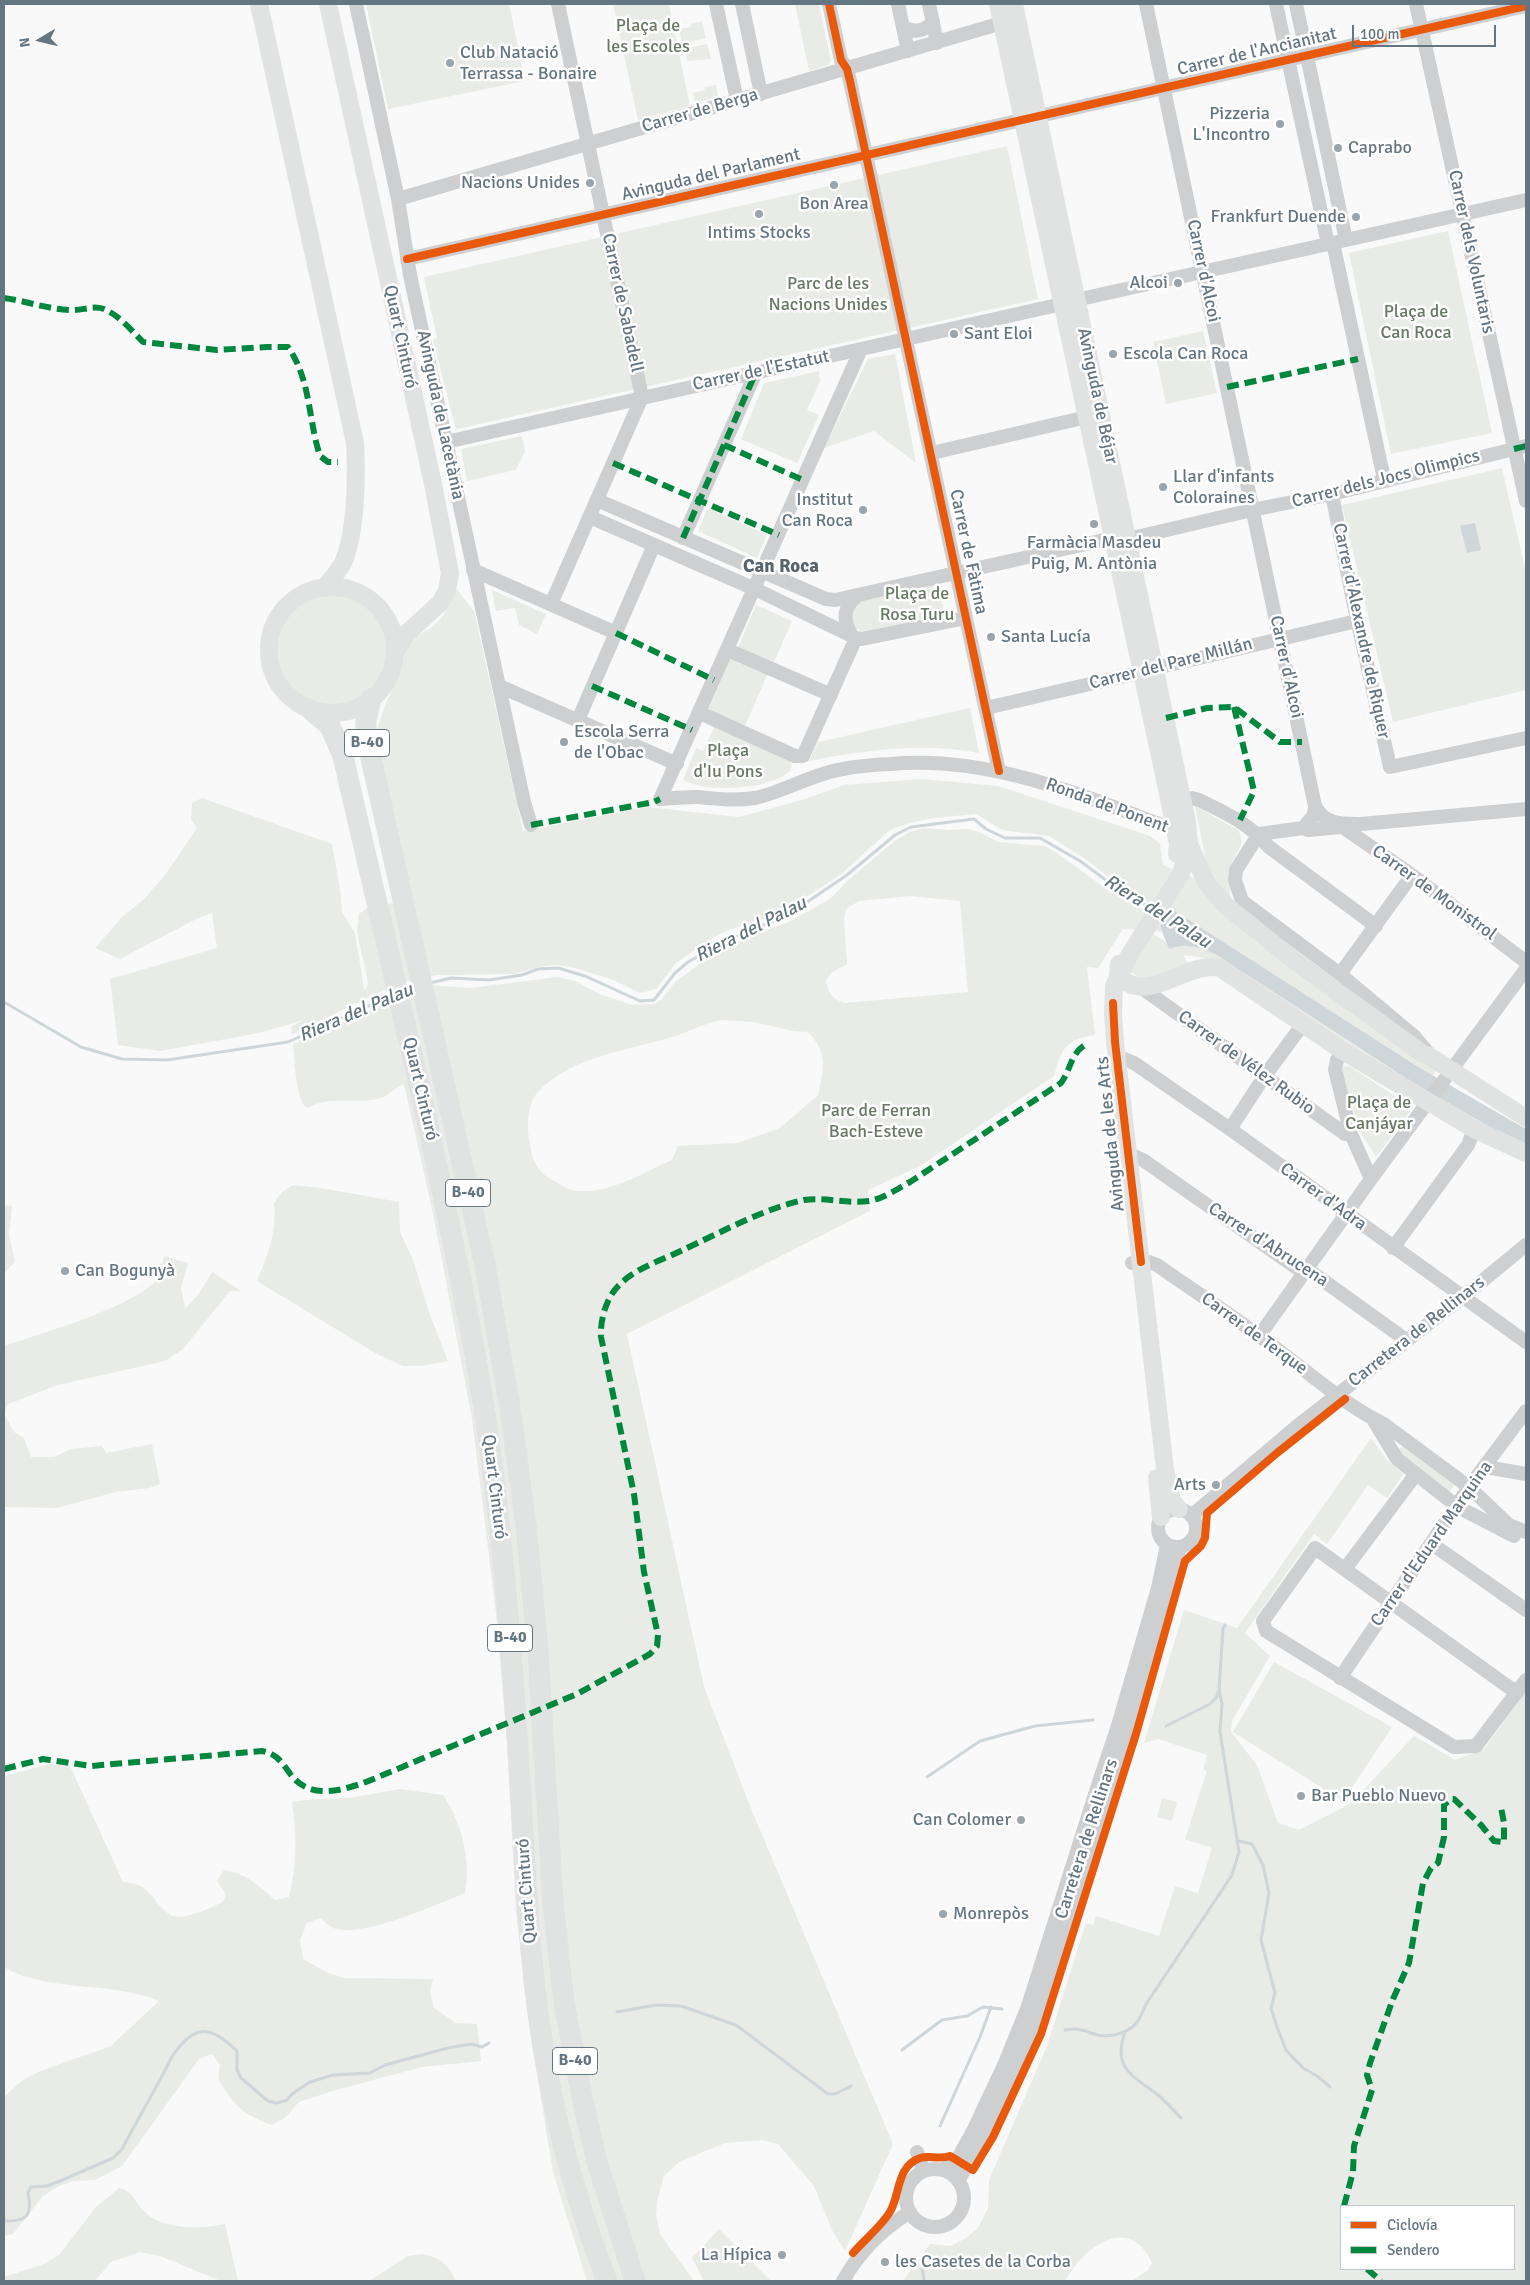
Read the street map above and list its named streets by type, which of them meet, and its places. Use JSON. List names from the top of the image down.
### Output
{
  "streets": {
    "highway": ["Quart Cinturó", "B-40"],
    "main road": ["Avinguda de Béjar", "Ronda de Ponent", "Avinguda de les Arts"],
    "street": [
      "Carrer de l'Ancianitat",
      "Carrer de Berga",
      "Avinguda del Parlament",
      "Carrer dels Voluntaris",
      "Carrer d'Alcoi",
      "Carrer de Sabadell",
      "Carrer de l'Estatut",
      "Avinguda de Lacetània",
      "Carrer dels Jocs Olimpics",
      "Carrer de Fàtima",
      "Carrer d'Alexandre de Riquer",
      "Carrer del Pare Millán",
      "Carrer de Monistrol",
      "Carrer de Vélez Rubio",
      "Carrer d'Adra",
      "Carrer d'Abrucena",
      "Carretera de Rellinars",
      "Carrer de Terque",
      "Carrer d'Eduard Marquina"
    ]
  },
  "crossings": [
    ["Carrer de l'Ancianitat", "Avinguda del Parlament"],
    ["Carrer de l'Ancianitat", "Carrer dels Voluntaris"],
    ["Carrer de l'Ancianitat", "Carrer d'Alcoi"],
    ["Carrer de l'Ancianitat", "Avinguda de Béjar"],
    ["Carrer de Berga", "Carrer de Sabadell"],
    ["Carrer de Berga", "Avinguda de Béjar"],
    ["Carrer de Berga", "Avinguda de Lacetània"],
    ["Carrer de Berga", "Carrer de Fàtima"],
    ["Avinguda del Parlament", "Carrer de Sabadell"],
    ["Avinguda del Parlament", "Avinguda de Béjar"],
    ["Avinguda del Parlament", "Avinguda de Lacetània"],
    ["Avinguda del Parlament", "Carrer de Fàtima"],
    ["Carrer dels Voluntaris", "Carrer de l'Estatut"],
    ["Carrer dels Voluntaris", "Carrer dels Jocs Olimpics"],
    ["Carrer d'Alcoi", "Carrer de l'Estatut"],
    ["Carrer d'Alcoi", "Carrer dels Jocs Olimpics"],
    ["Carrer d'Alcoi", "Carrer del Pare Millán"],
    ["Carrer de Sabadell", "Carrer de l'Estatut"],
    ["Carrer de l'Estatut", "Avinguda de Béjar"],
    ["Carrer de l'Estatut", "Avinguda de Lacetània"],
    ["Carrer de l'Estatut", "Carrer de Fàtima"],
    ["Avinguda de Béjar", "Carrer dels Jocs Olimpics"],
    ["Avinguda de Béjar", "Carrer del Pare Millán"],
    ["Avinguda de Béjar", "Ronda de Ponent"],
    ["Carrer dels Jocs Olimpics", "Carrer de Fàtima"],
    ["Carrer dels Jocs Olimpics", "Carrer d'Alexandre de Riquer"],
    ["Carrer de Fàtima", "Carrer del Pare Millán"],
    ["Carrer de Fàtima", "Ronda de Ponent"],
    ["Carrer d'Alexandre de Riquer", "Carrer del Pare Millán"],
    ["Carrer de Vélez Rubio", "Avinguda de les Arts"],
    ["Avinguda de les Arts", "Carrer d'Adra"],
    ["Avinguda de les Arts", "Carrer d'Abrucena"],
    ["Avinguda de les Arts", "Carretera de Rellinars"],
    ["Avinguda de les Arts", "Carrer de Terque"],
    ["Carrer d'Adra", "Carretera de Rellinars"],
    ["Carrer d'Abrucena", "Carretera de Rellinars"],
    ["Carretera de Rellinars", "Carrer de Terque"],
    ["Carrer de Terque", "Carrer d'Eduard Marquina"]
  ],
  "districts": ["Can Roca"],
  "water": ["Riera del Palau"],
  "parks": [
    "Plaça de les Escoles",
    "Parc de les Nacions Unides",
    "Plaça de Can Roca",
    "Plaça de Rosa Turu",
    "Plaça d'Iu Pons",
    "Plaça de Canjáyar",
    "Parc de Ferran Bach-Esteve"
  ],
  "places": [
    "Club Natació Terrassa - Bonaire",
    "Pizzeria L'Incontro",
    "Caprabo",
    "Nacions Unides",
    "Bon Area",
    "Intims Stocks",
    "Frankfurt Duende",
    "Alcoi",
    "Sant Eloi",
    "Escola Can Roca",
    "Llar d'infants Coloraines",
    "Institut Can Roca",
    "Farmàcia Masdeu Puig, M. Antònia",
    "Santa Lucía",
    "Escola Serra de l'Obac",
    "Can Bogunyà",
    "Arts",
    "Bar Pueblo Nuevo",
    "Can Colomer",
    "Monrepòs",
    "La Hípica",
    "les Casetes de la Corba"
  ],
  "legend": ["Ciclovía", "Sendero"],
  "scale_bar": "100 m",
  "north": "left"
}
